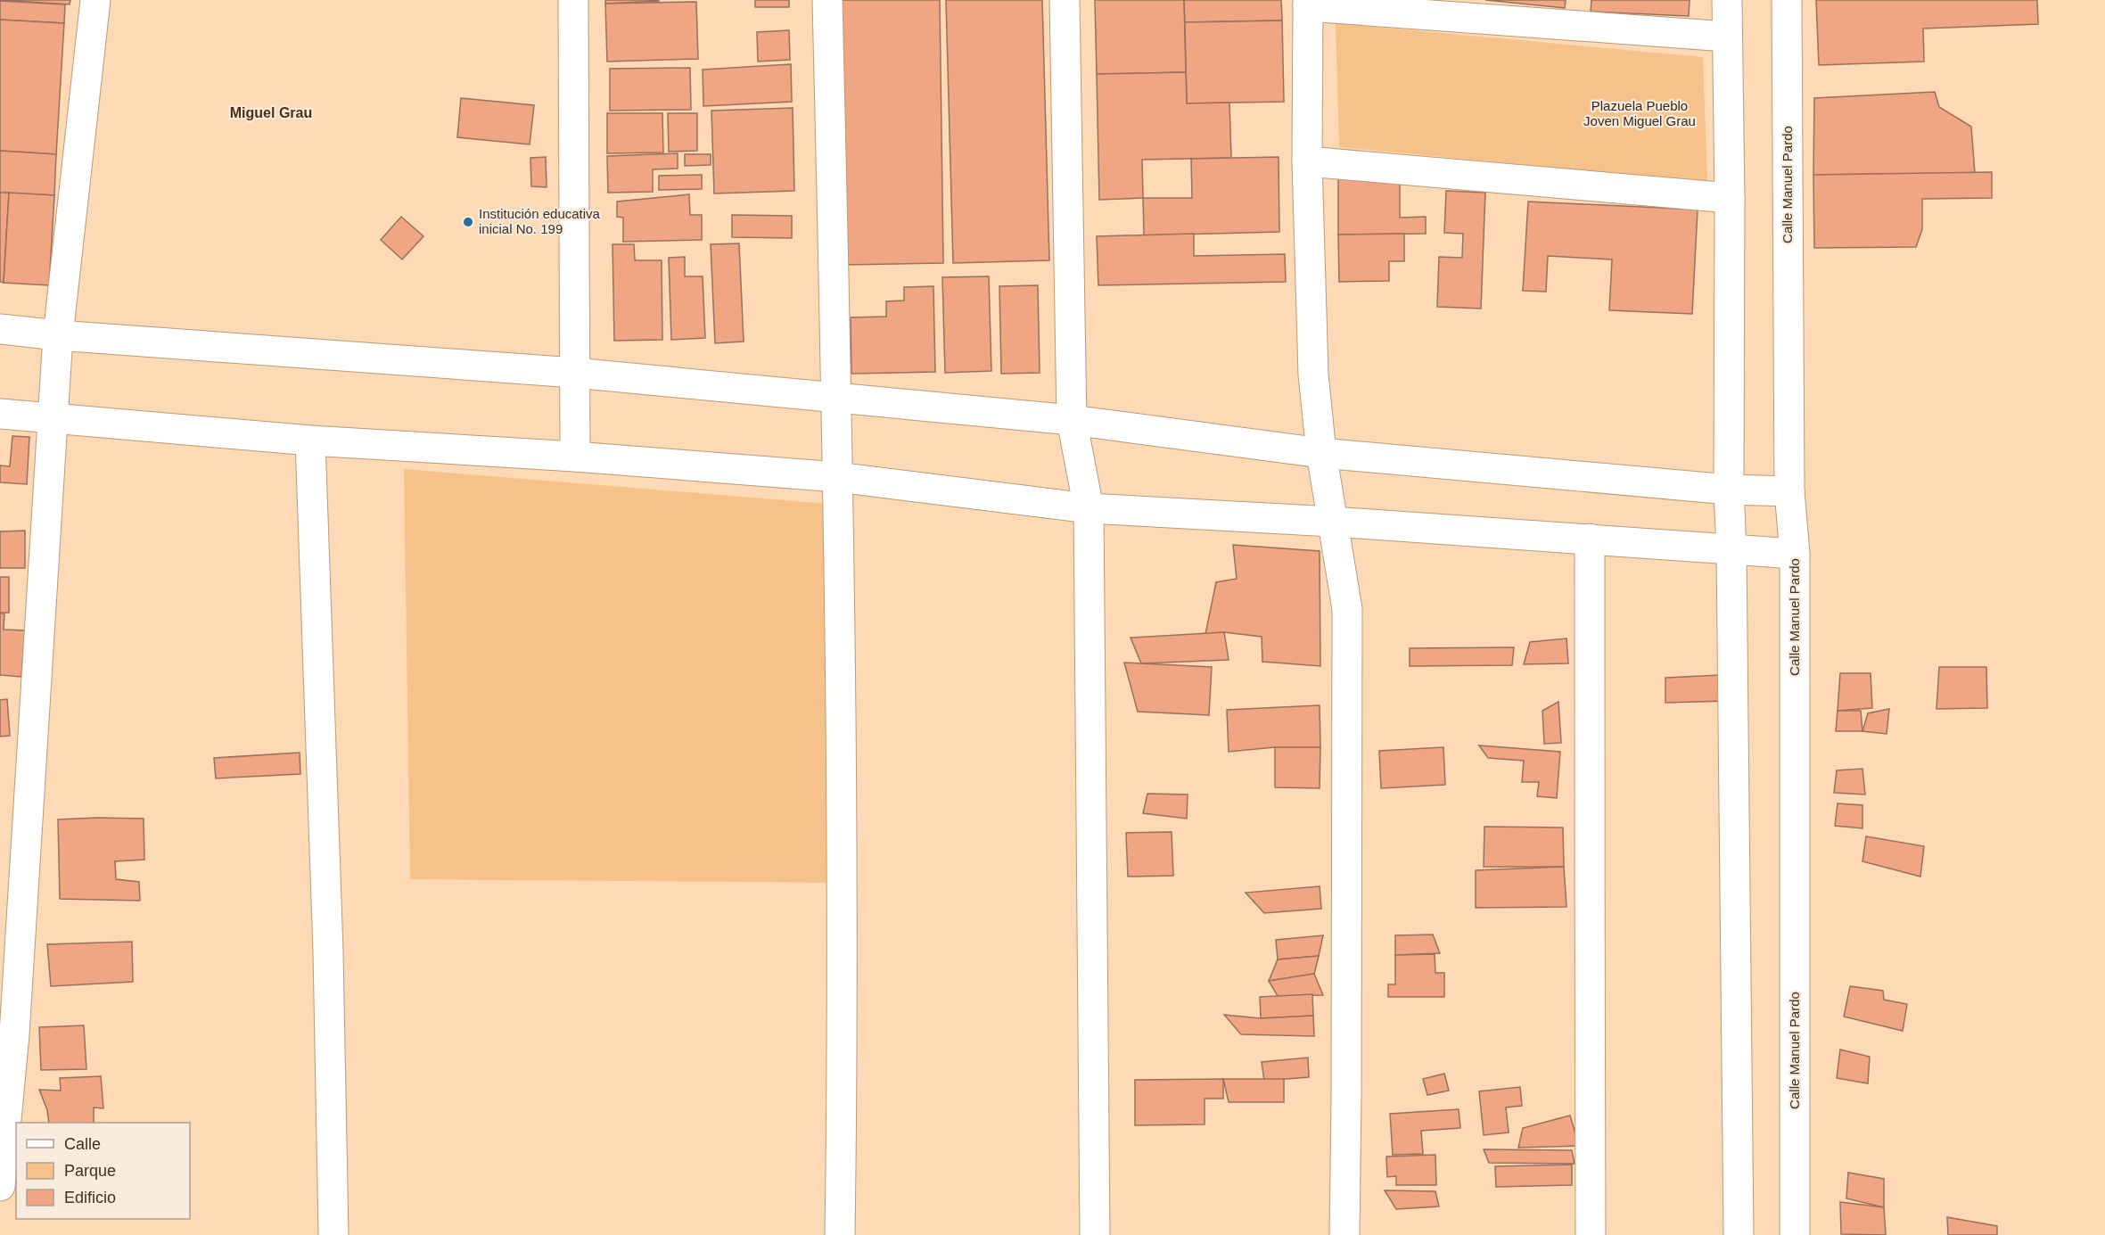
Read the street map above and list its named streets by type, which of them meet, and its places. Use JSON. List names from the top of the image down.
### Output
{
  "streets": {
    "street": ["Calle Manuel Pardo"]
  },
  "districts": ["Miguel Grau"],
  "parks": ["Plazuela Pueblo Joven Miguel Grau"],
  "places": ["Institución educativa inicial No. 199"],
  "legend": ["Calle", "Parque", "Edificio"]
}
